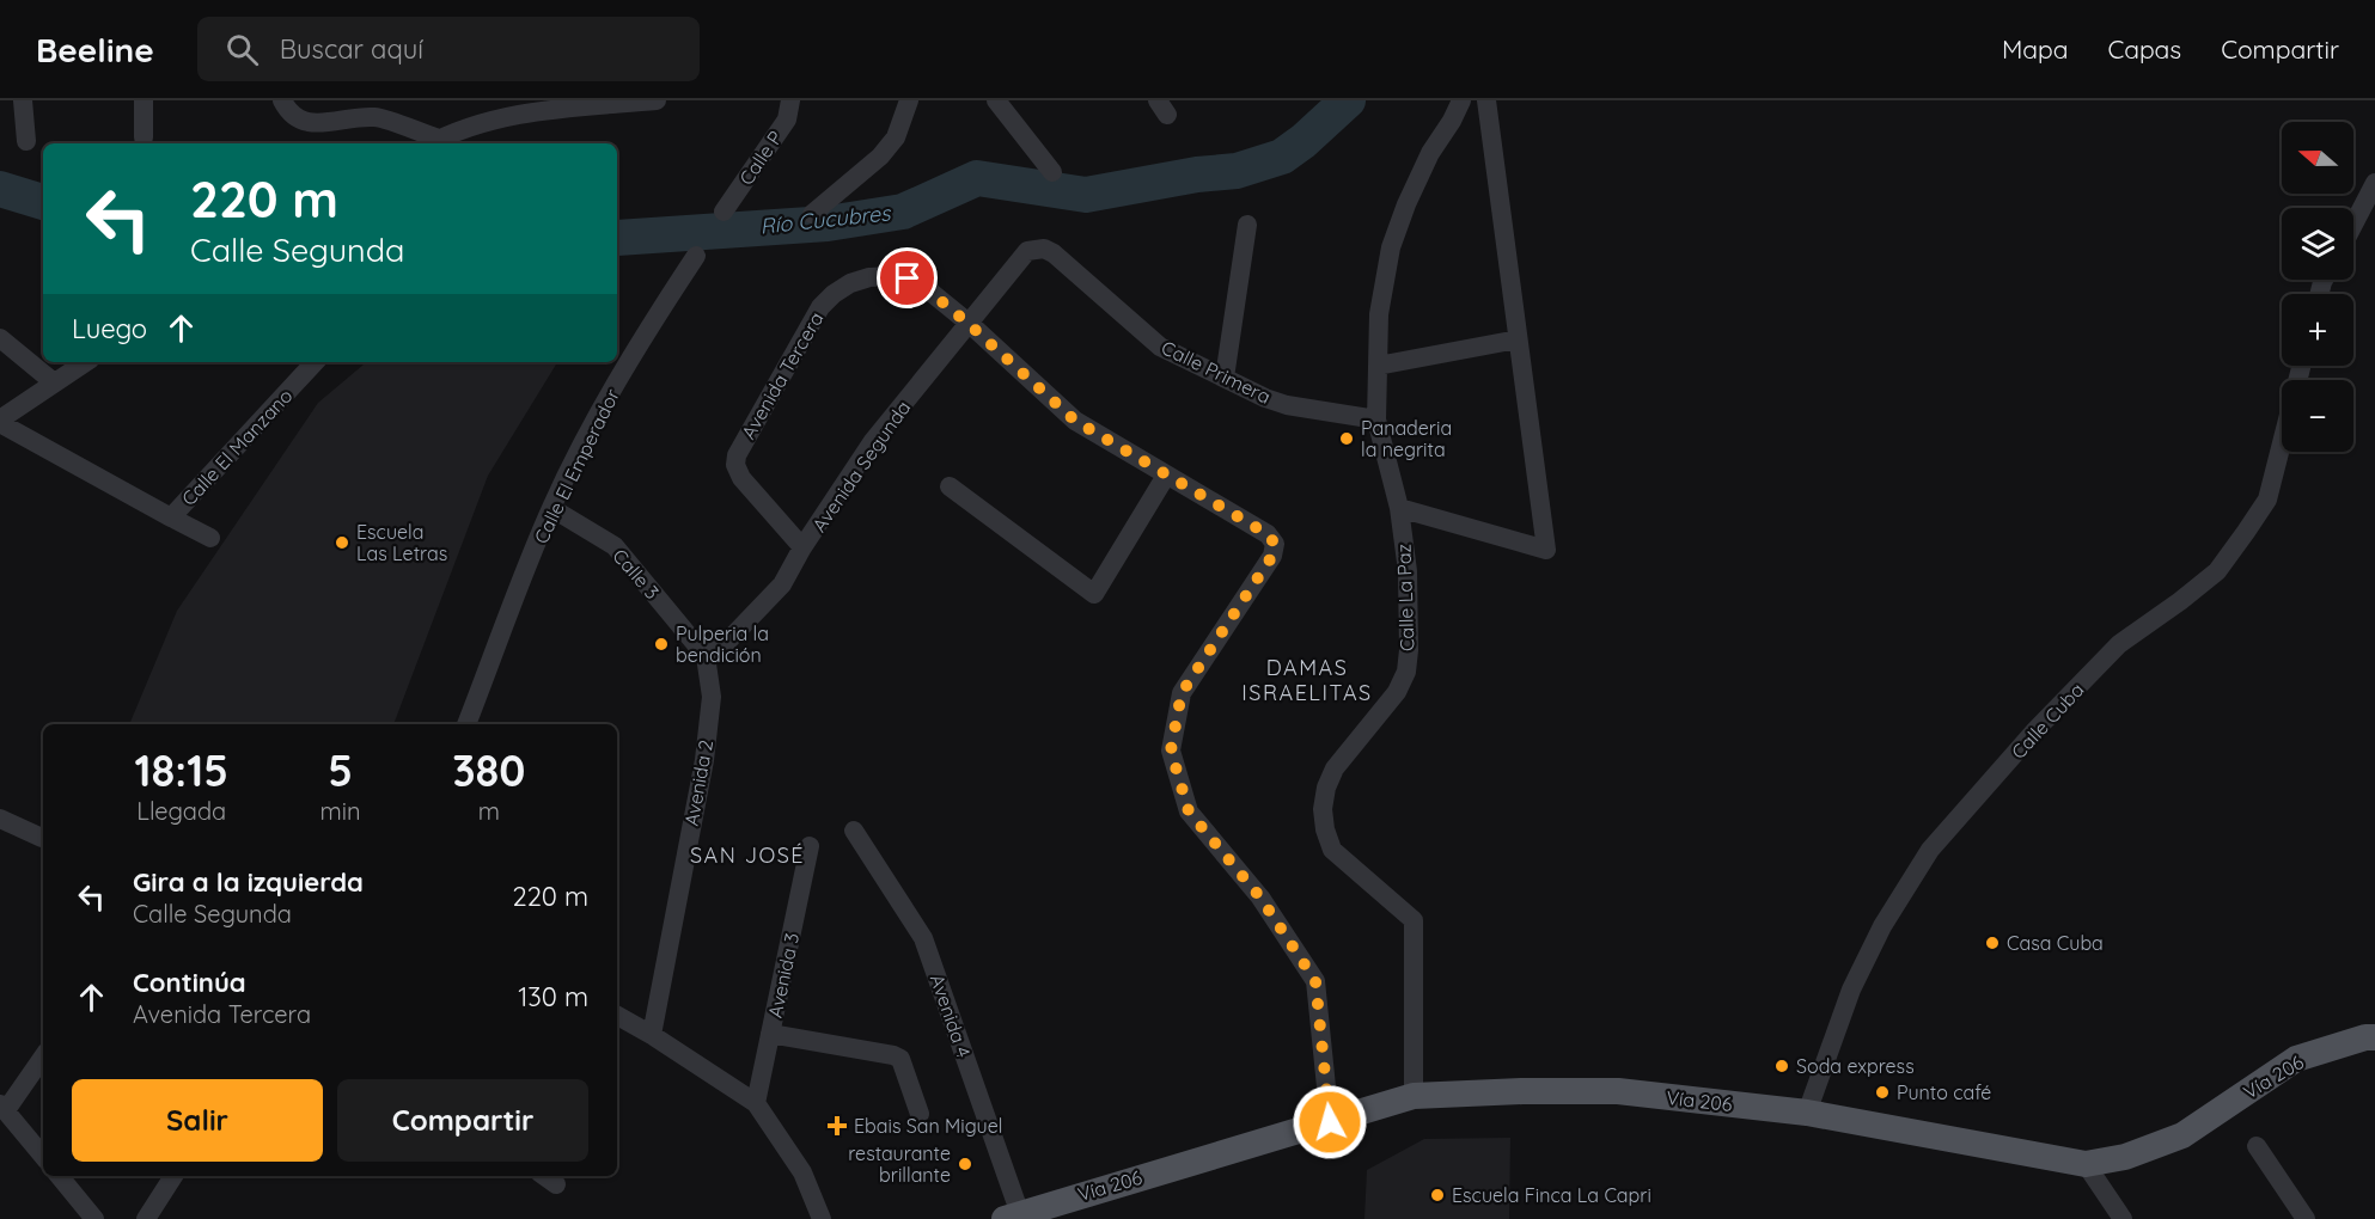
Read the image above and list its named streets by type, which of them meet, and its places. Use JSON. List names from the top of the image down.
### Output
{
  "streets": {
    "main road": ["Vía 206"],
    "street": [
      "Calle P",
      "Calle Primera",
      "Avenida Tercera",
      "Calle El Manzano",
      "Calle El Emperador",
      "Avenida Segunda",
      "Calle 3",
      "Calle La Paz",
      "Calle Cuba",
      "Avenida 2",
      "Avenida 3",
      "Avenida 4"
    ]
  },
  "crossings": [
    ["Calle Primera", "Avenida Segunda"],
    ["Calle Primera", "Calle La Paz"],
    ["Avenida Tercera", "Avenida Segunda"],
    ["Calle El Emperador", "Calle 3"],
    ["Avenida Segunda", "Calle 3"],
    ["Avenida Segunda", "Avenida 2"],
    ["Calle 3", "Avenida 2"],
    ["Calle La Paz", "Vía 206"],
    ["Calle Cuba", "Vía 206"],
    ["Avenida 4", "Vía 206"]
  ],
  "districts": ["DAMAS ISRAELITAS", "SAN JOSÉ"],
  "water": ["Río Cucubres"],
  "places": {
    "other": [
      "Panaderia la negrita",
      "Escuela Las Letras",
      "Pulperia la bendición",
      "Casa Cuba",
      "Soda express",
      "Punto café",
      "restaurante brillante",
      "Escuela Finca La Capri"
    ],
    "health": ["Ebais San Miguel"]
  },
  "north": "left",
  "page": {
    "header": "Beeline",
    "search": "Buscar aquí",
    "nav": ["Mapa", "Capas", "Compartir"],
    "map_buttons": ["+", "−"],
    "turn": ["220 m", "Calle Segunda"],
    "then": "Luego",
    "eta": [
      "18:15",
      "Llegada",
      "5",
      "min",
      "380",
      "m"
    ],
    "list": [
      {
        "name": "Gira a la izquierda",
        "note": "Calle Segunda",
        "value": "220 m"
      },
      {
        "name": "Continúa",
        "note": "Avenida Tercera",
        "value": "130 m"
      }
    ],
    "buttons": ["Salir", "Compartir"]
  }
}
